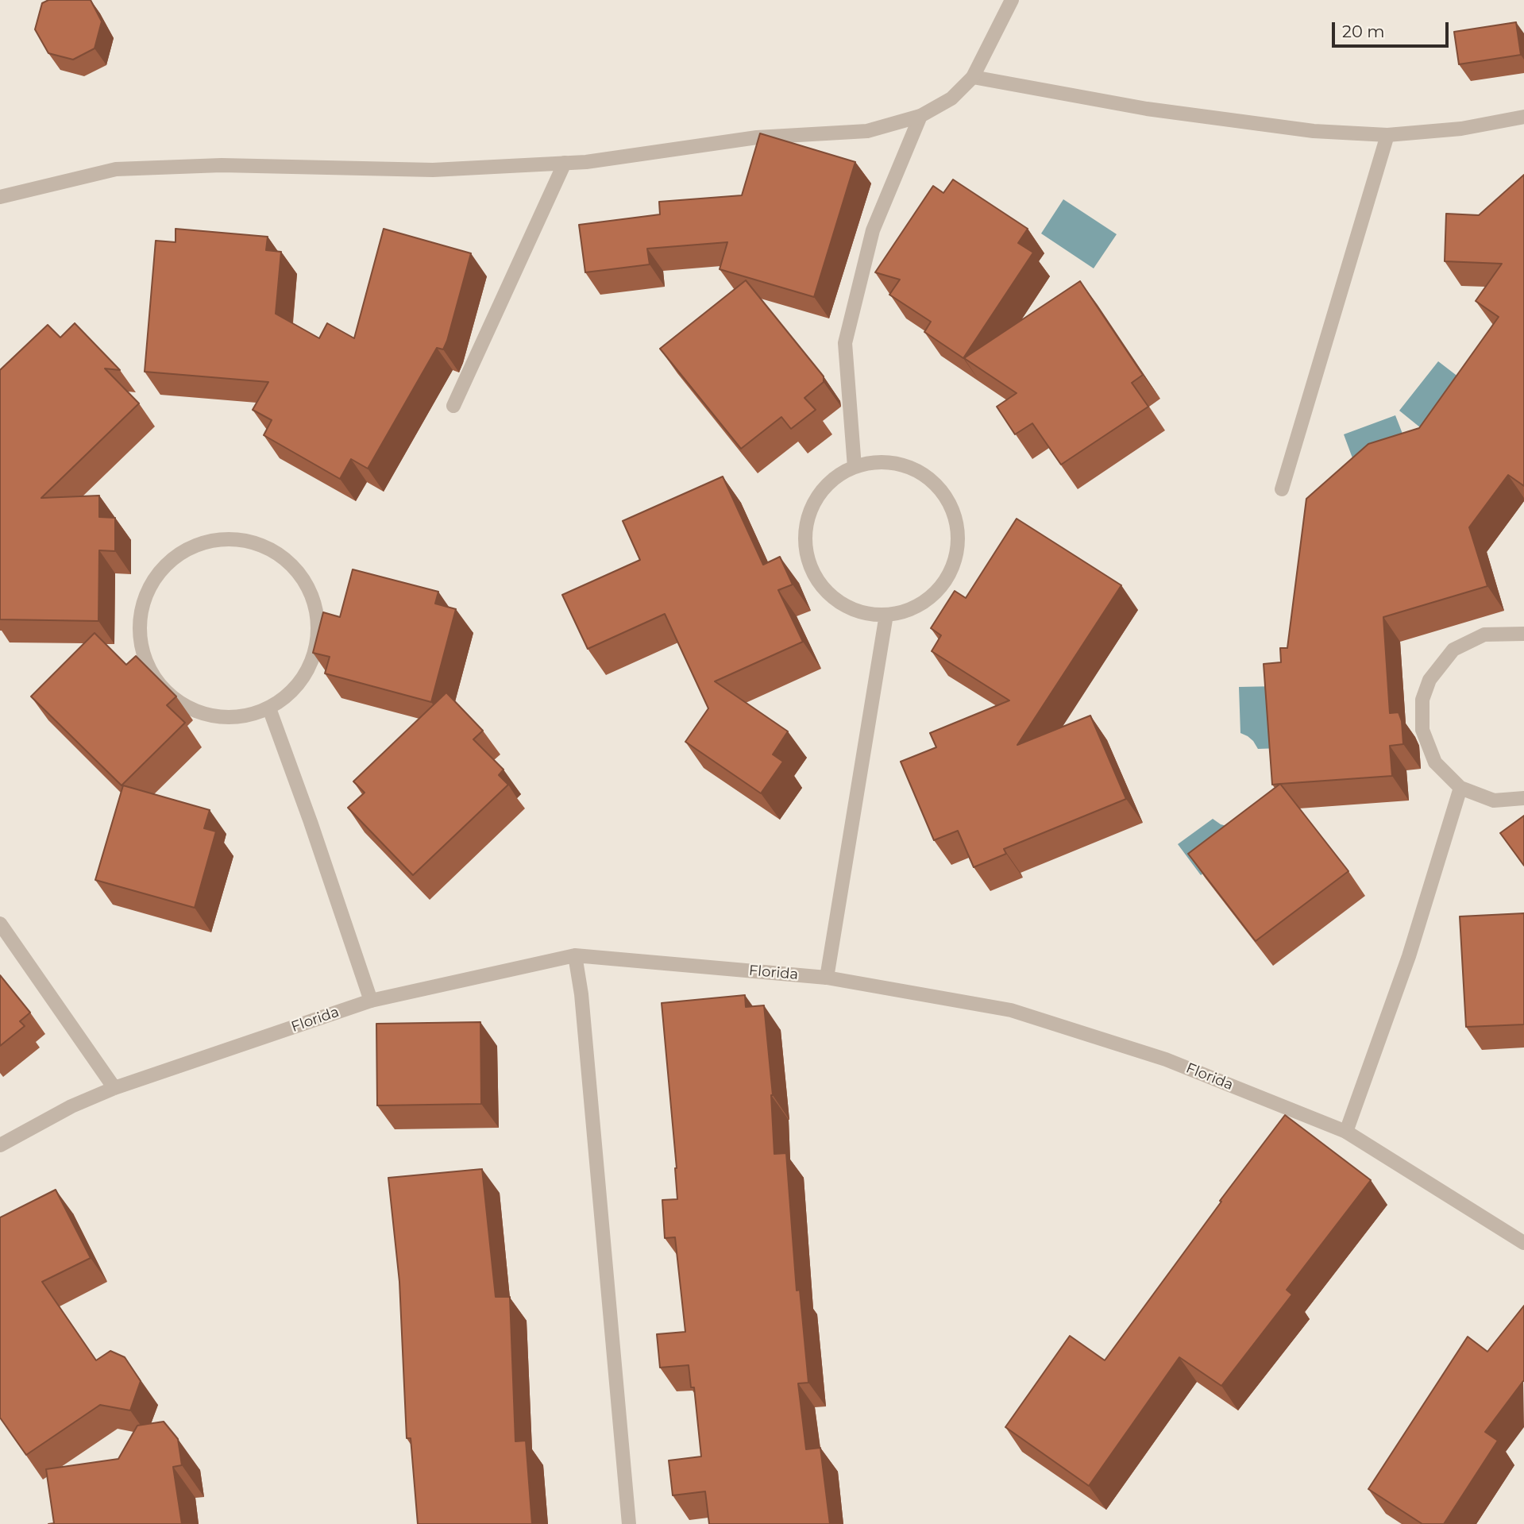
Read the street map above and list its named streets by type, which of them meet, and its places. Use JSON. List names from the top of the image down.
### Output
{
  "streets": {
    "street": ["Florida"]
  },
  "scale_bar": "20 m"
}
